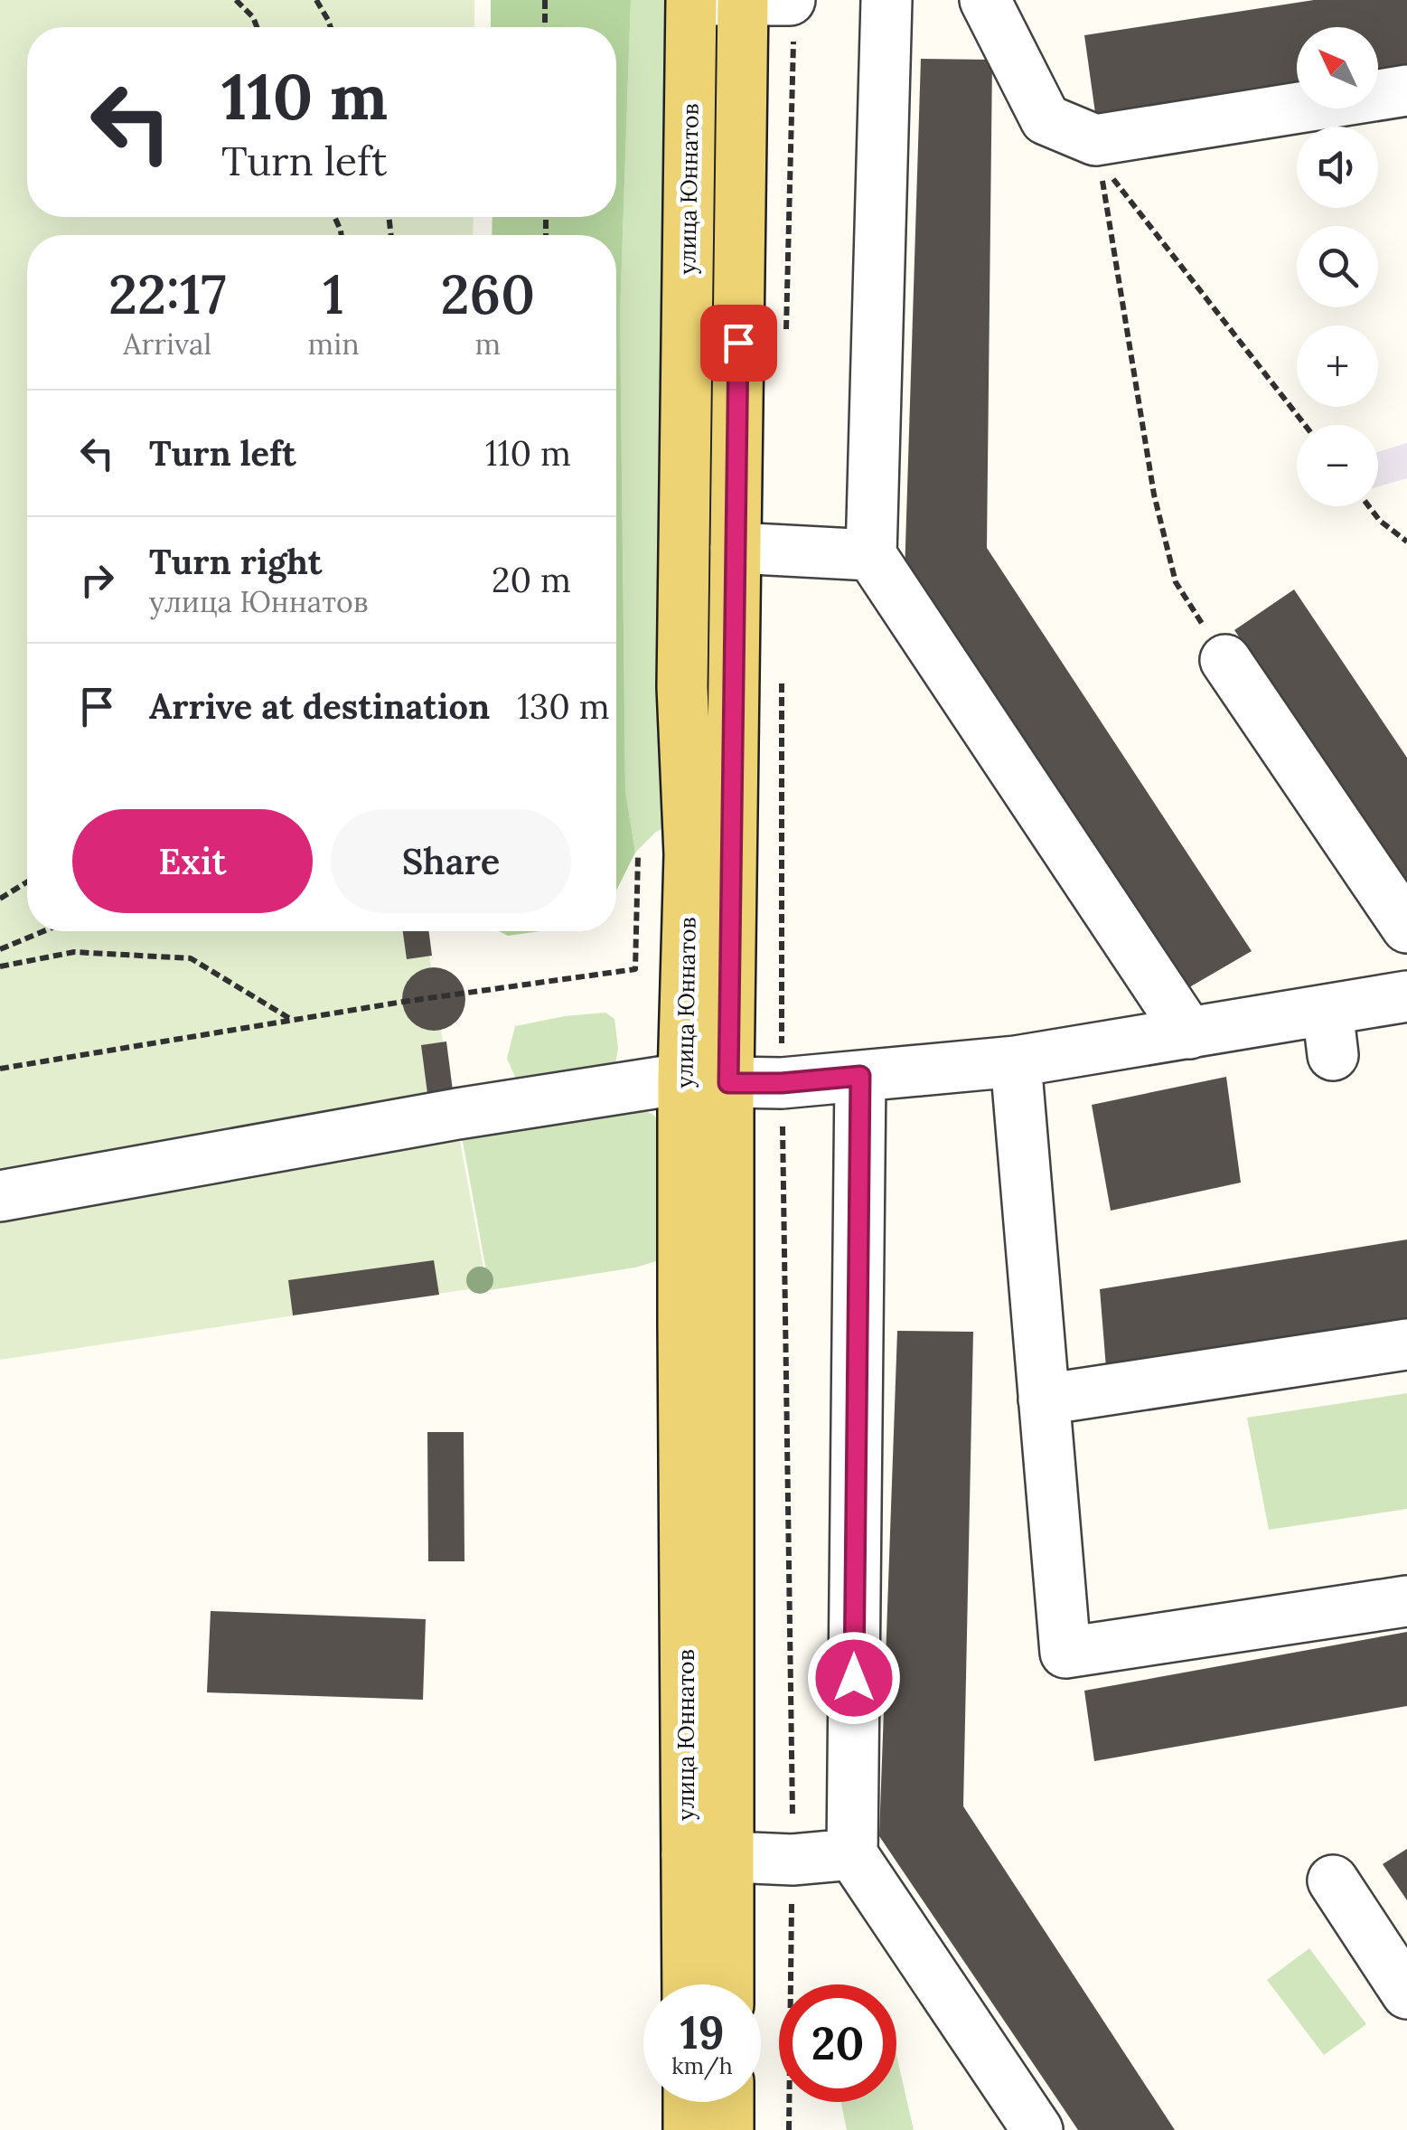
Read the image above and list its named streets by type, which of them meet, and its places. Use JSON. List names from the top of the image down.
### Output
{
  "streets": {
    "main road": ["улица Юннатов"]
  },
  "north": "top left",
  "page": {
    "map_buttons": ["+", "−"],
    "turn": ["110 m", "Turn left"],
    "eta": [
      "22:17",
      "Arrival",
      "1",
      "min",
      "260",
      "m"
    ],
    "list": [
      {
        "name": "Turn left",
        "value": "110 m"
      },
      {
        "name": "Turn right",
        "note": "улица Юннатов",
        "value": "20 m"
      },
      {
        "name": "Arrive at destination",
        "value": "130 m"
      }
    ],
    "buttons": ["Exit", "Share"],
    "speed": "19 km/h",
    "limit": "20"
  }
}
